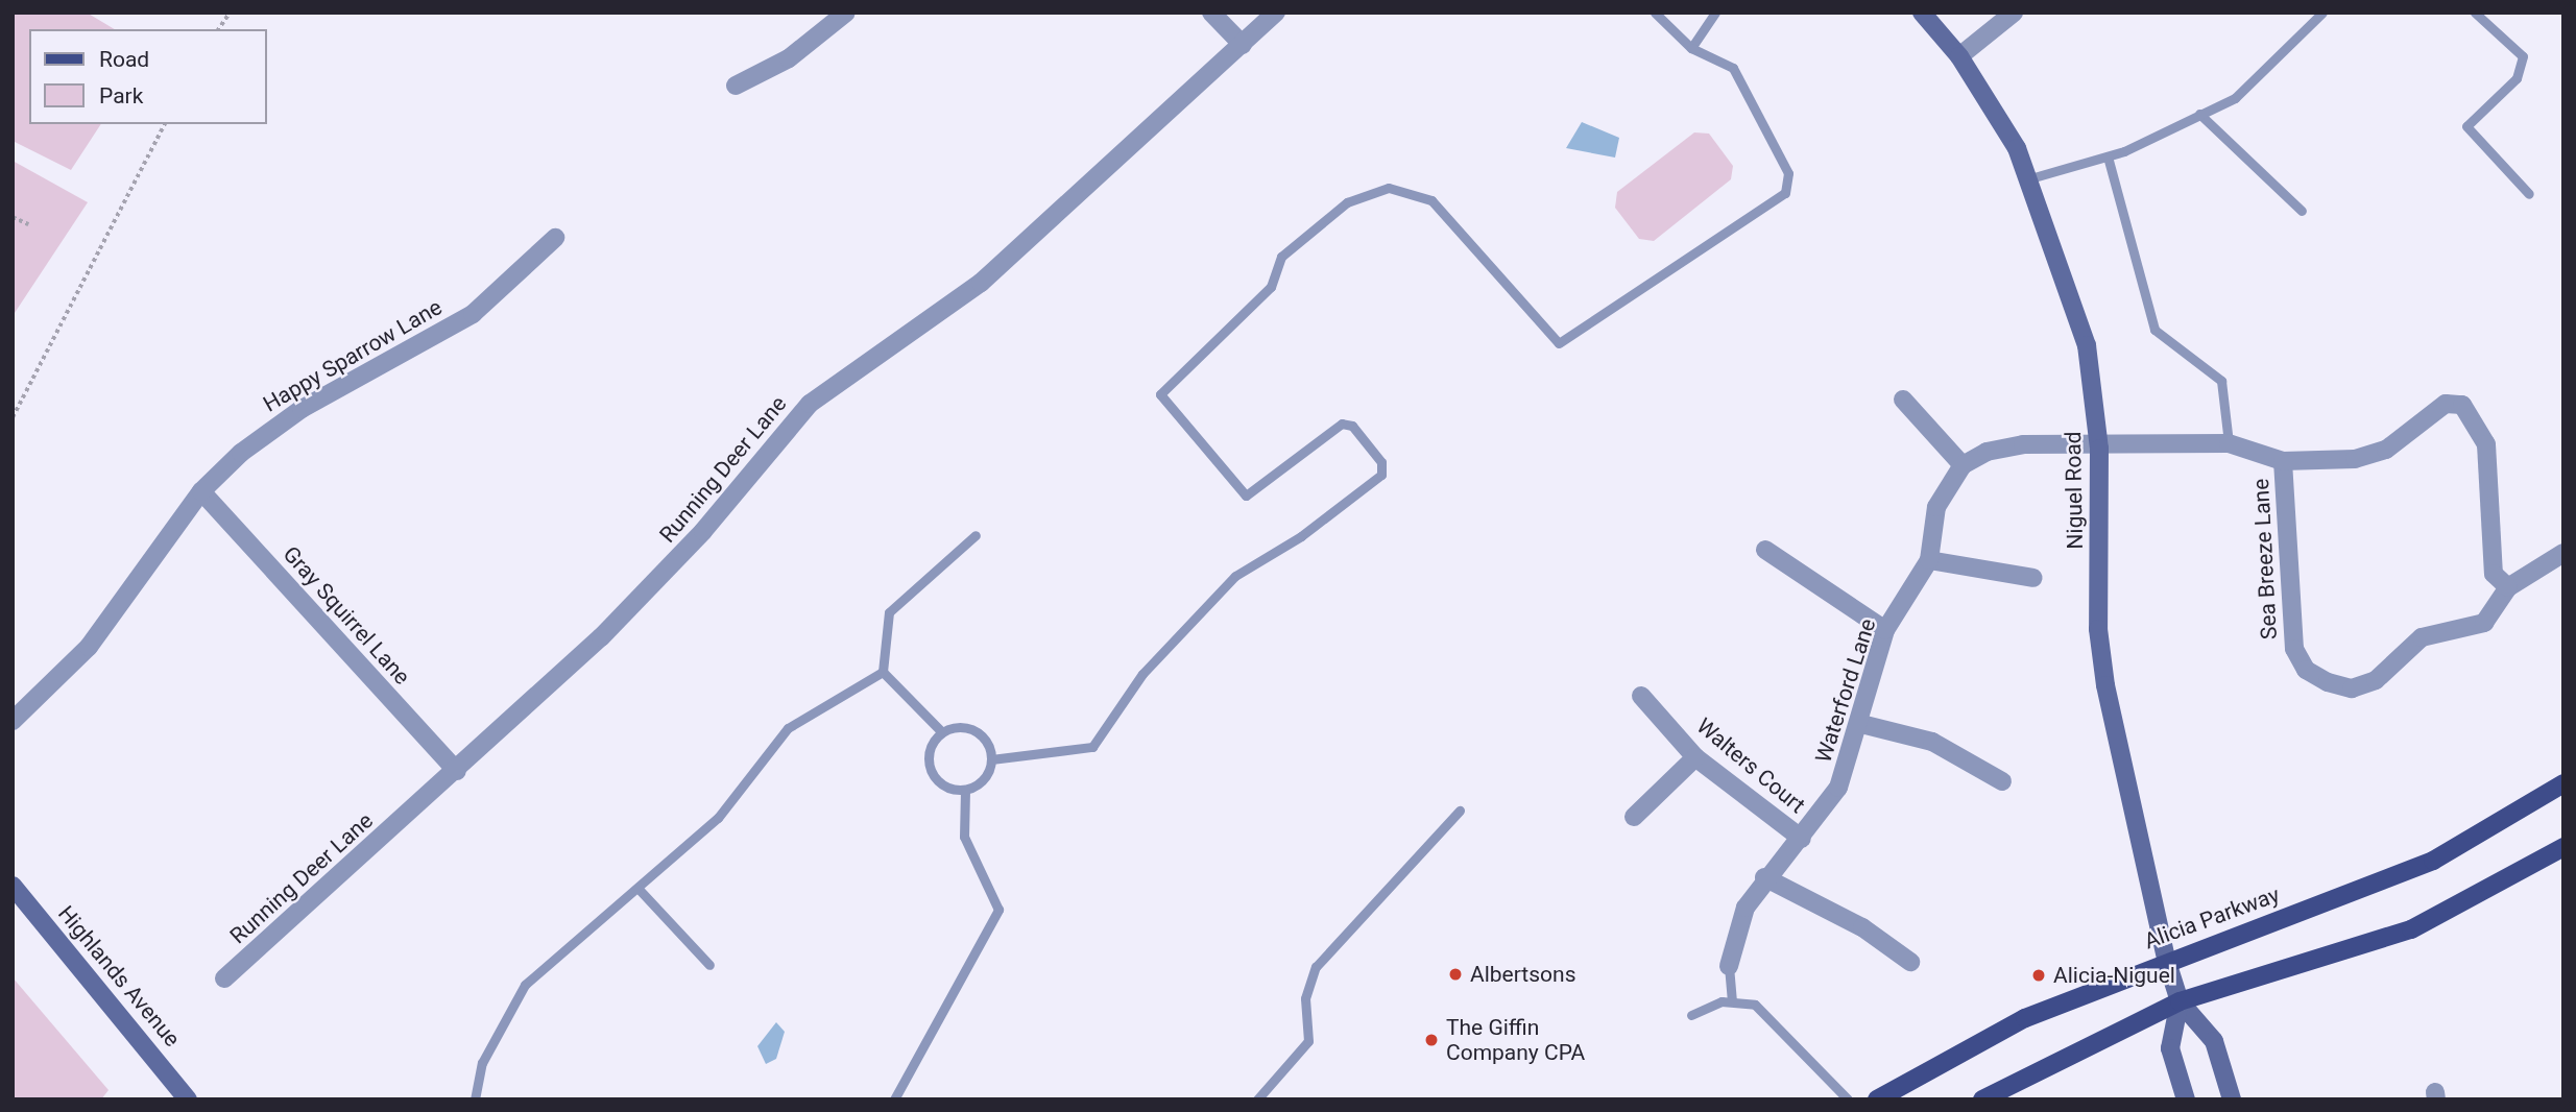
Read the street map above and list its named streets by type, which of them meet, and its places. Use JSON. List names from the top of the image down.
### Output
{
  "streets": {
    "main road": ["Niguel Road", "Alicia Parkway", "Highlands Avenue"],
    "street": [
      "Happy Sparrow Lane",
      "Running Deer Lane",
      "Sea Breeze Lane",
      "Gray Squirrel Lane",
      "Waterford Lane",
      "Walters Court"
    ]
  },
  "crossings": [
    ["Happy Sparrow Lane", "Gray Squirrel Lane"],
    ["Running Deer Lane", "Gray Squirrel Lane"],
    ["Niguel Road", "Alicia Parkway"],
    ["Waterford Lane", "Walters Court"]
  ],
  "places": ["Albertsons", "Alicia-Niguel", "The Giffin Company CPA"],
  "legend": ["Road", "Park"]
}
